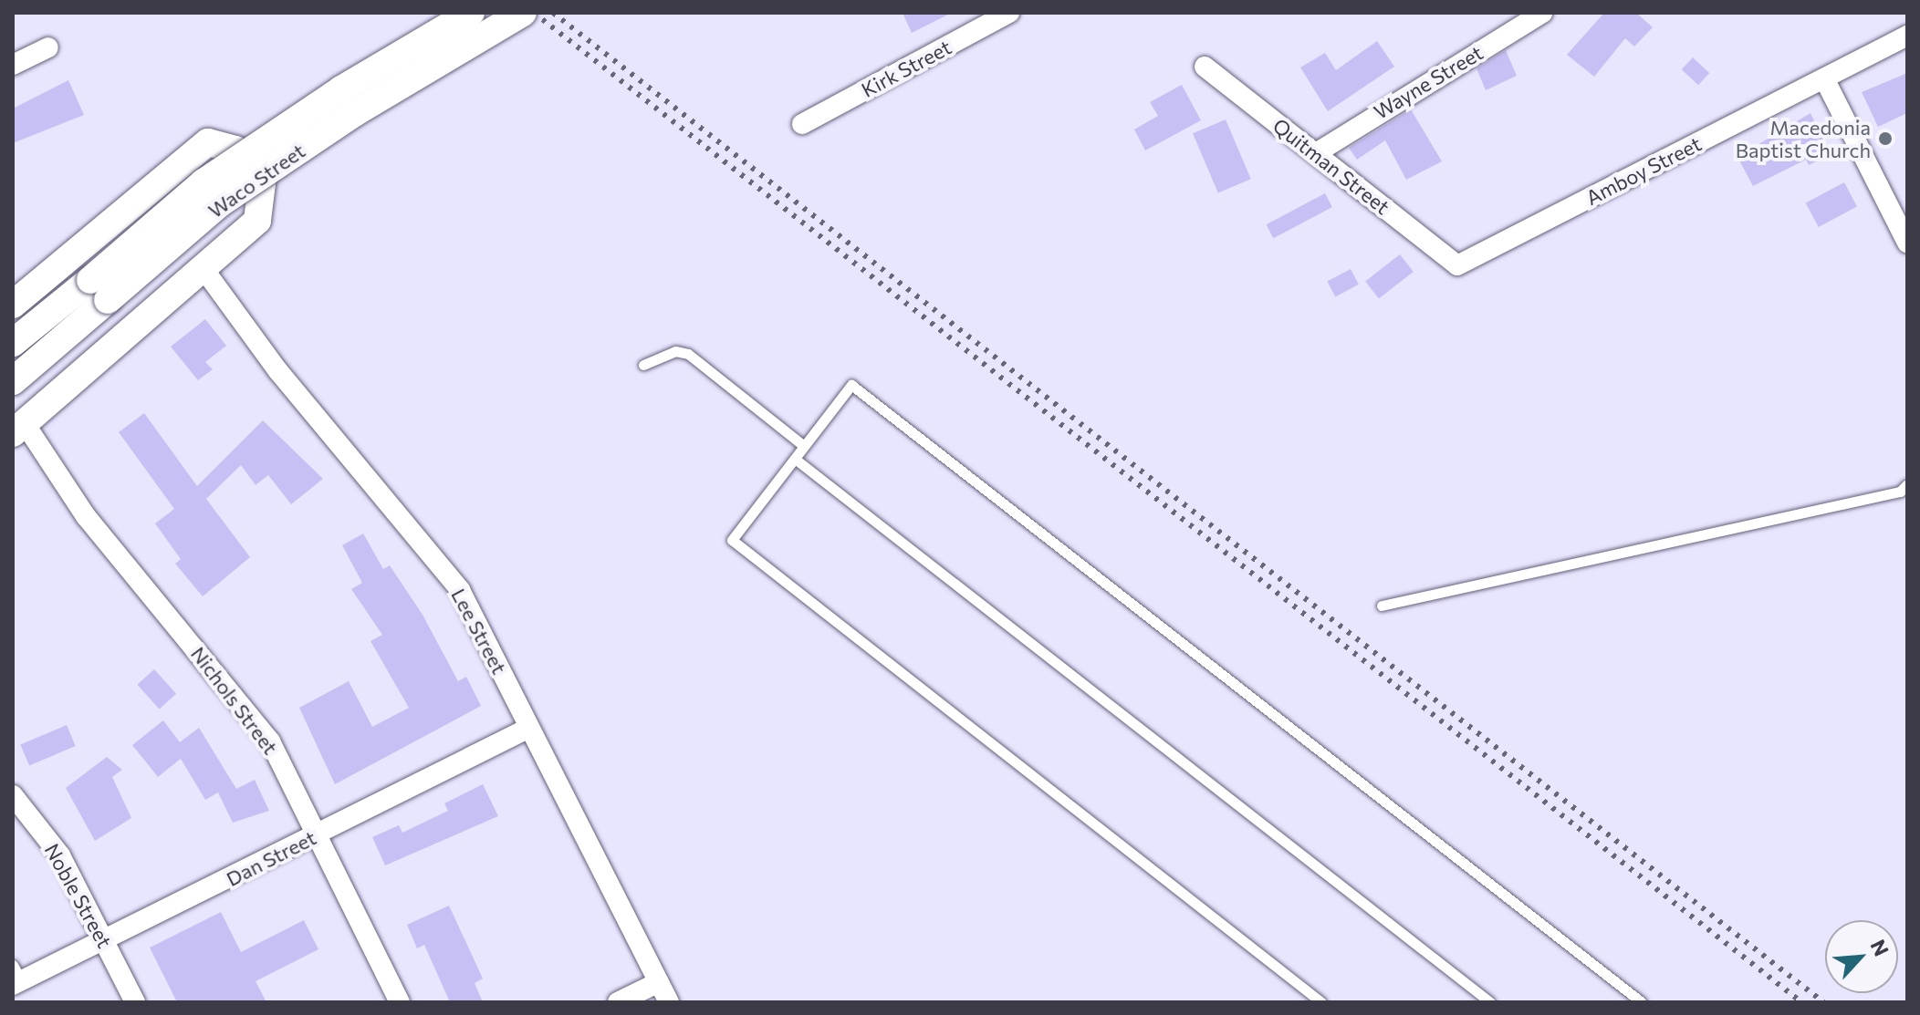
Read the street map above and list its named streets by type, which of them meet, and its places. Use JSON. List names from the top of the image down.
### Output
{
  "streets": {
    "main road": ["Waco Street"],
    "street": [
      "Kirk Street",
      "Wayne Street",
      "Quitman Street",
      "Amboy Street",
      "Lee Street",
      "Nichols Street",
      "Dan Street",
      "Noble Street"
    ]
  },
  "crossings": [
    ["Wayne Street", "Quitman Street"],
    ["Quitman Street", "Amboy Street"],
    ["Lee Street", "Dan Street"],
    ["Nichols Street", "Dan Street"],
    ["Dan Street", "Noble Street"]
  ],
  "places": ["Macedonia Baptist Church"],
  "north": "top right"
}
